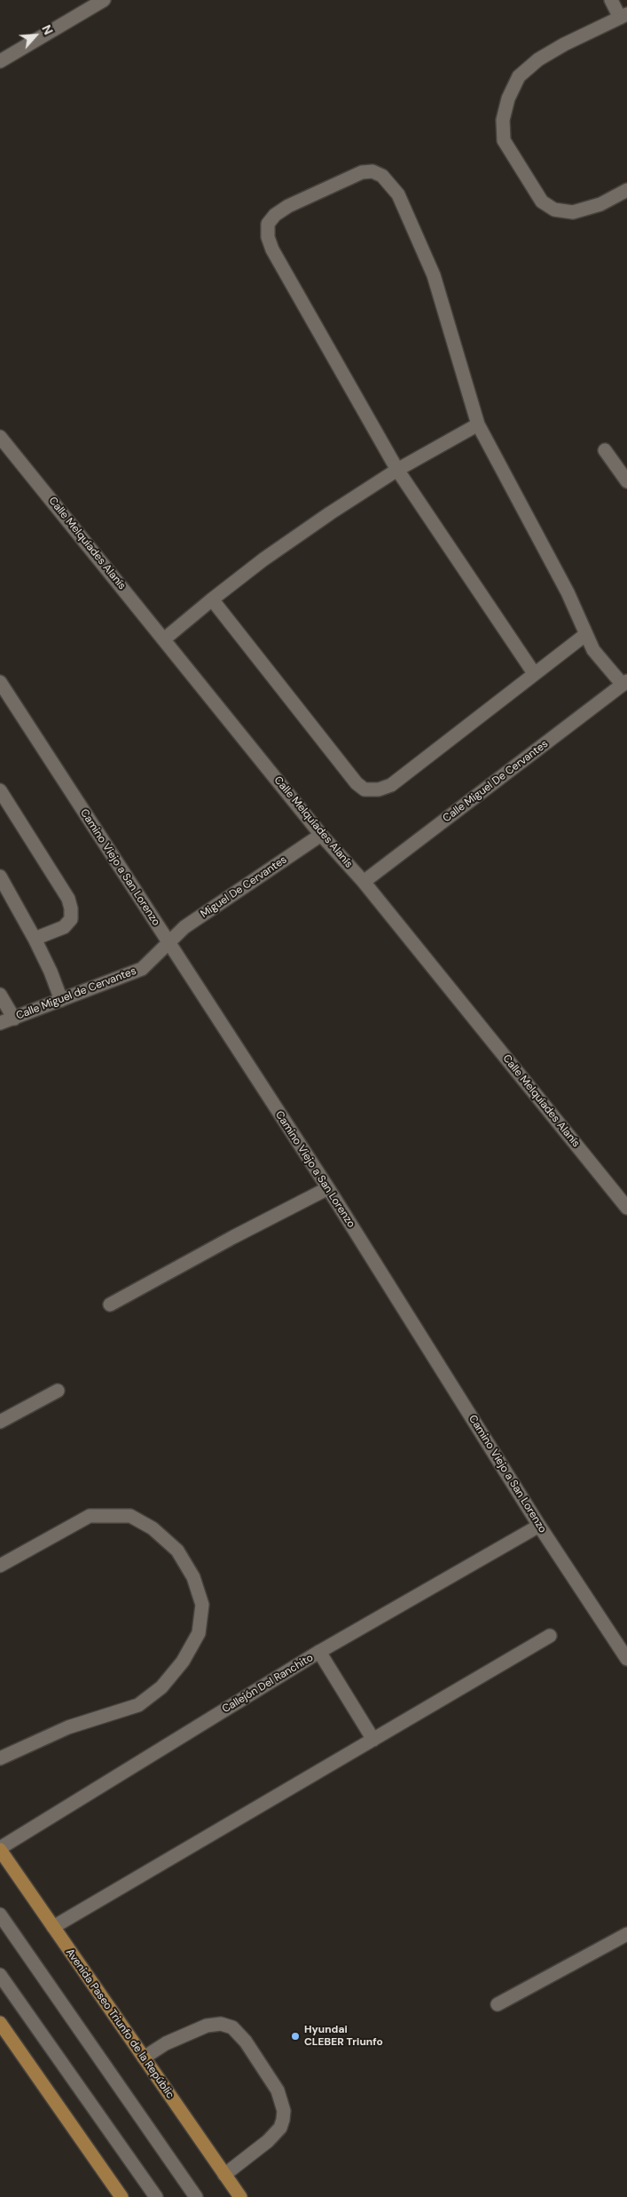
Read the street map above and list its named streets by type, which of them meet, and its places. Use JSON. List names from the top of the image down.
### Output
{
  "streets": {
    "main road": ["Avenida Paseo Triunfo de la Repúblic"],
    "street": [
      "Calle Melquíades Alanís",
      "Calle Miguel De Cervantes",
      "Camino Viejo a San Lorenzo",
      "Miguel De Cervantes",
      "Calle Miguel de Cervantes",
      "Callejón Del Ranchito"
    ]
  },
  "crossings": [
    ["Calle Melquíades Alanís", "Calle Miguel De Cervantes"],
    ["Calle Melquíades Alanís", "Miguel De Cervantes"],
    ["Camino Viejo a San Lorenzo", "Miguel De Cervantes"],
    ["Camino Viejo a San Lorenzo", "Calle Miguel de Cervantes"],
    ["Camino Viejo a San Lorenzo", "Callejón Del Ranchito"],
    ["Miguel De Cervantes", "Calle Miguel de Cervantes"],
    ["Callejón Del Ranchito", "Avenida Paseo Triunfo de la Repúblic"]
  ],
  "places": ["Hyundai CLEBER Triunfo"],
  "north": "top right"
}
